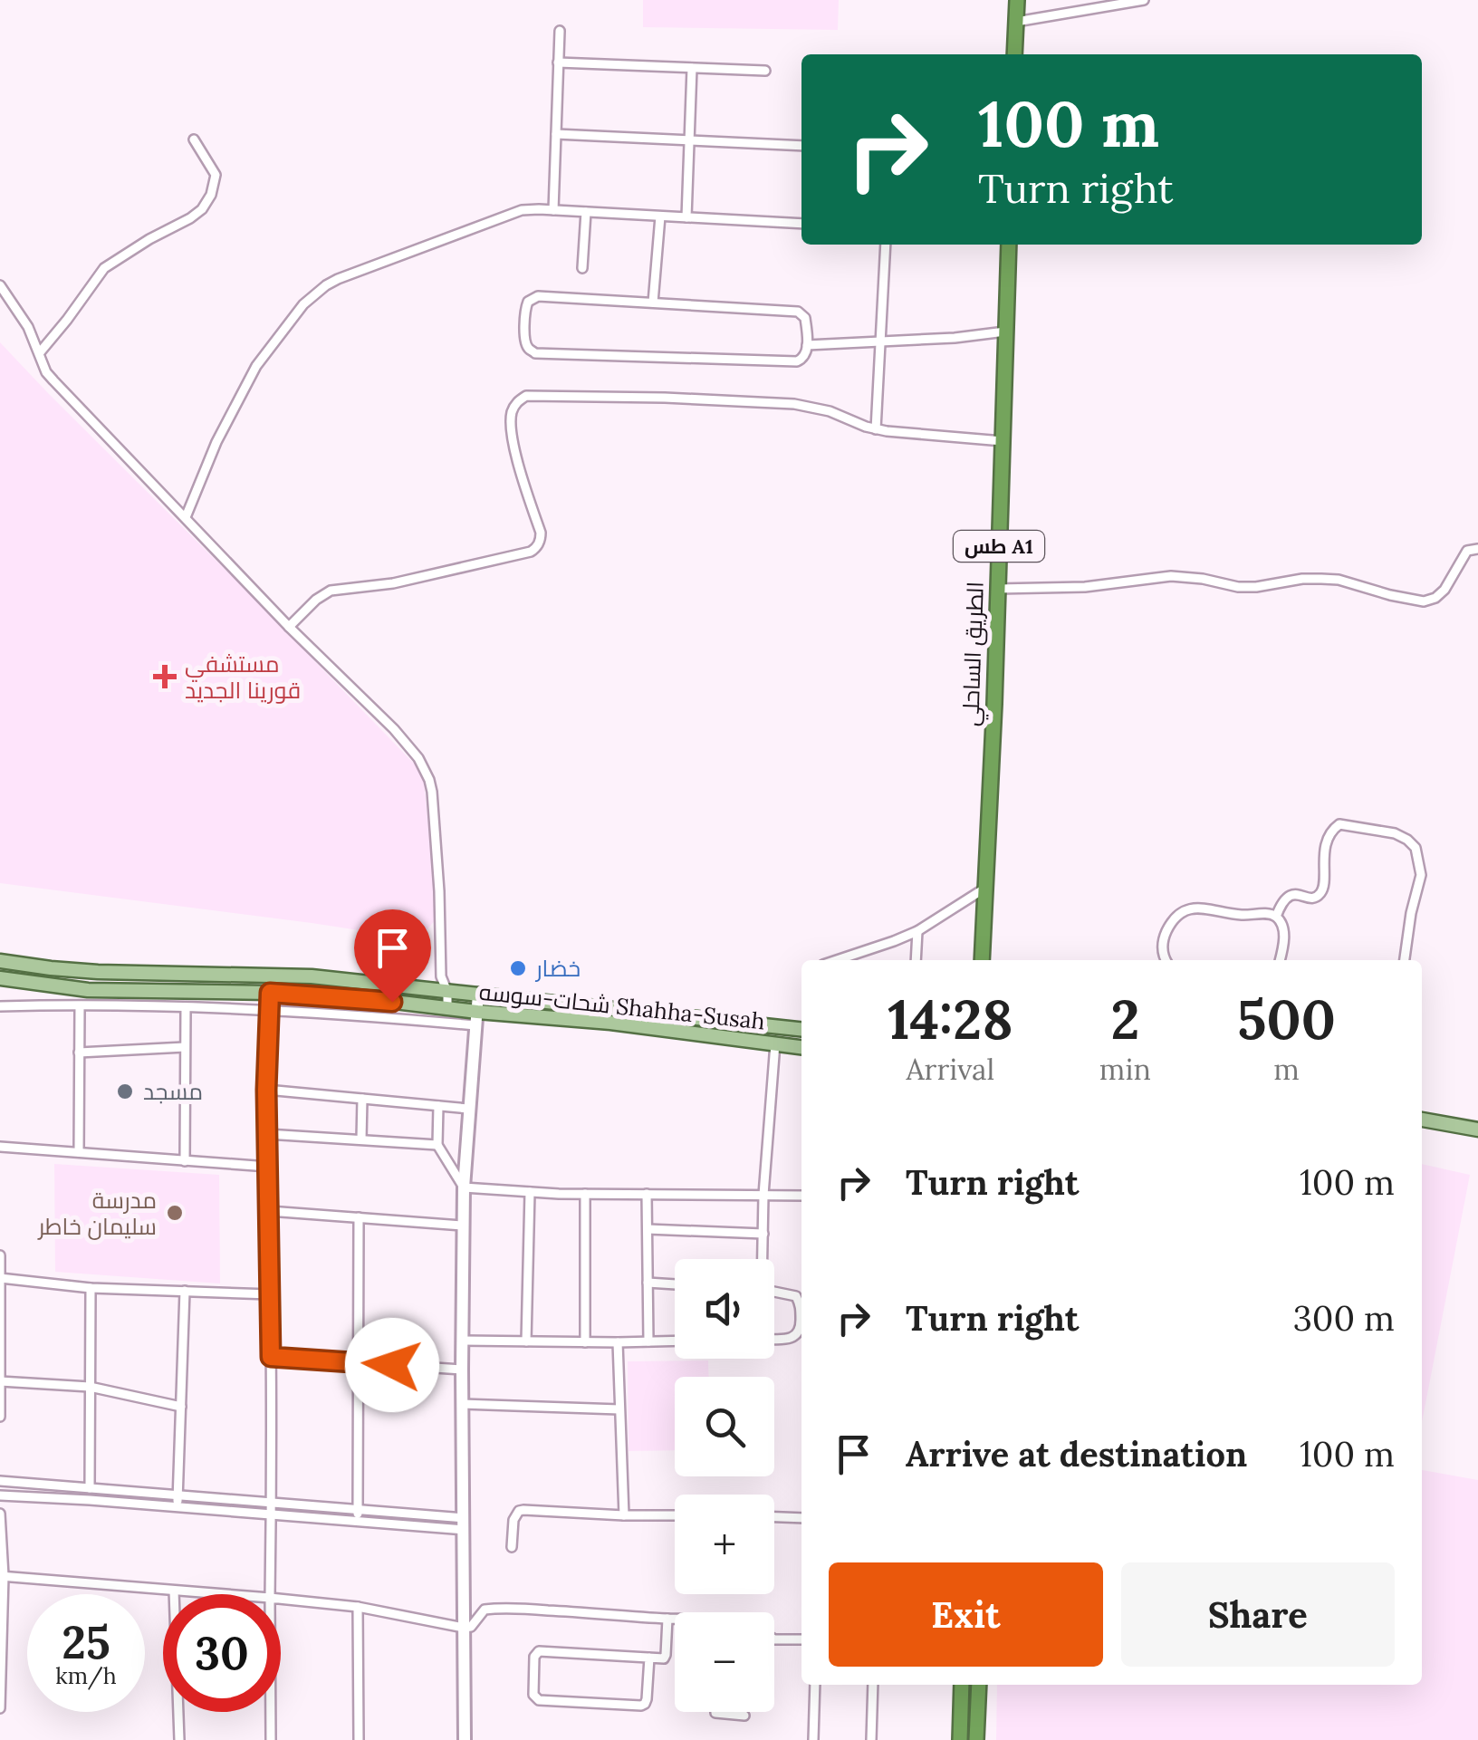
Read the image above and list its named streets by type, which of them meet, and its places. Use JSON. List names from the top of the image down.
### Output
{
  "streets": {
    "highway": ["طس A1", "الطريق الساحلي"],
    "main road": ["شحات-سوسه Shahha-Susah"]
  },
  "crossings": [
    ["طس A1", "الطريق الساحلي"]
  ],
  "places": {
    "health": ["مستشفي قورينا الجديد"],
    "other": ["خضار", "مسجد", "مدرسة سليمان خاطر"]
  },
  "page": {
    "turn": ["100 m", "Turn right"],
    "eta": [
      "14:28",
      "Arrival",
      "2",
      "min",
      "500",
      "m"
    ],
    "list": [
      {
        "name": "Turn right",
        "value": "100 m"
      },
      {
        "name": "Turn right",
        "value": "300 m"
      },
      {
        "name": "Arrive at destination",
        "value": "100 m"
      }
    ],
    "map_buttons": ["+", "−"],
    "buttons": ["Exit", "Share"],
    "speed": "25 km/h",
    "limit": "30"
  }
}
